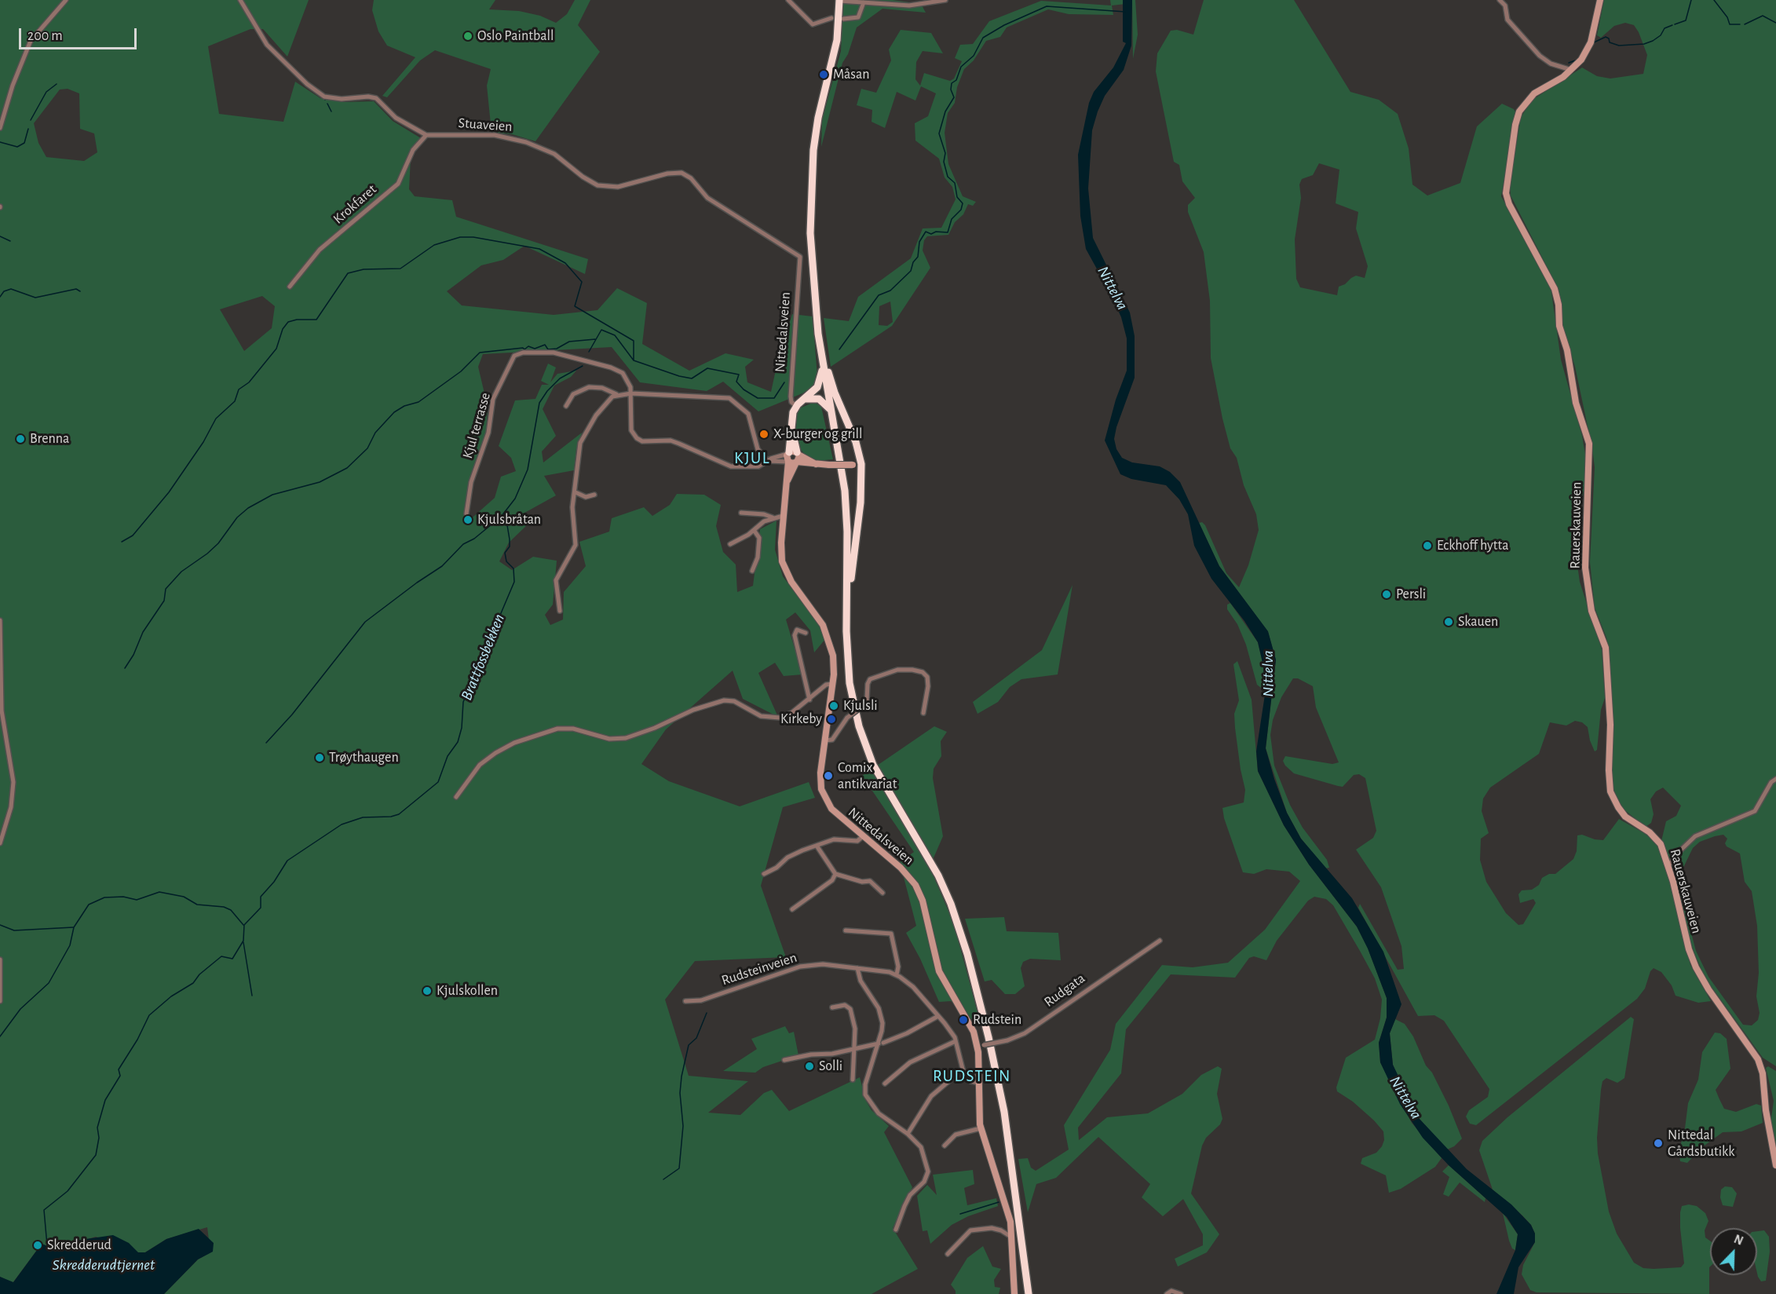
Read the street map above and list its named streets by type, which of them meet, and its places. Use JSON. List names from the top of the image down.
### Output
{
  "streets": {
    "street": [
      "Stuaveien",
      "Krokfaret",
      "Nittedalsveien",
      "Kjul terrasse",
      "Rauerskauveien",
      "Rudsteinveien",
      "Rudgata"
    ]
  },
  "crossings": [
    ["Stuaveien", "Krokfaret"],
    ["Stuaveien", "Nittedalsveien"],
    ["Nittedalsveien", "Rudsteinveien"],
    ["Nittedalsveien", "Rudgata"]
  ],
  "districts": ["KJUL", "RUDSTEIN"],
  "water": ["Nittelva", "Brattfossbekken", "Skredderudtjernet"],
  "places": [
    "Oslo Paintball",
    "Måsan",
    "X-burger og grill",
    "Brenna",
    "Kjulsbråtan",
    "Eckhoff hytta",
    "Persli",
    "Skauen",
    "Kjulsli",
    "Kirkeby",
    "Trøythaugen",
    "Comix antikvariat",
    "Kjulskollen",
    "Rudstein",
    "Solli",
    "Nittedal Gårdsbutikk",
    "Skredderud"
  ],
  "scale_bar": "200 m",
  "north": "top right"
}
